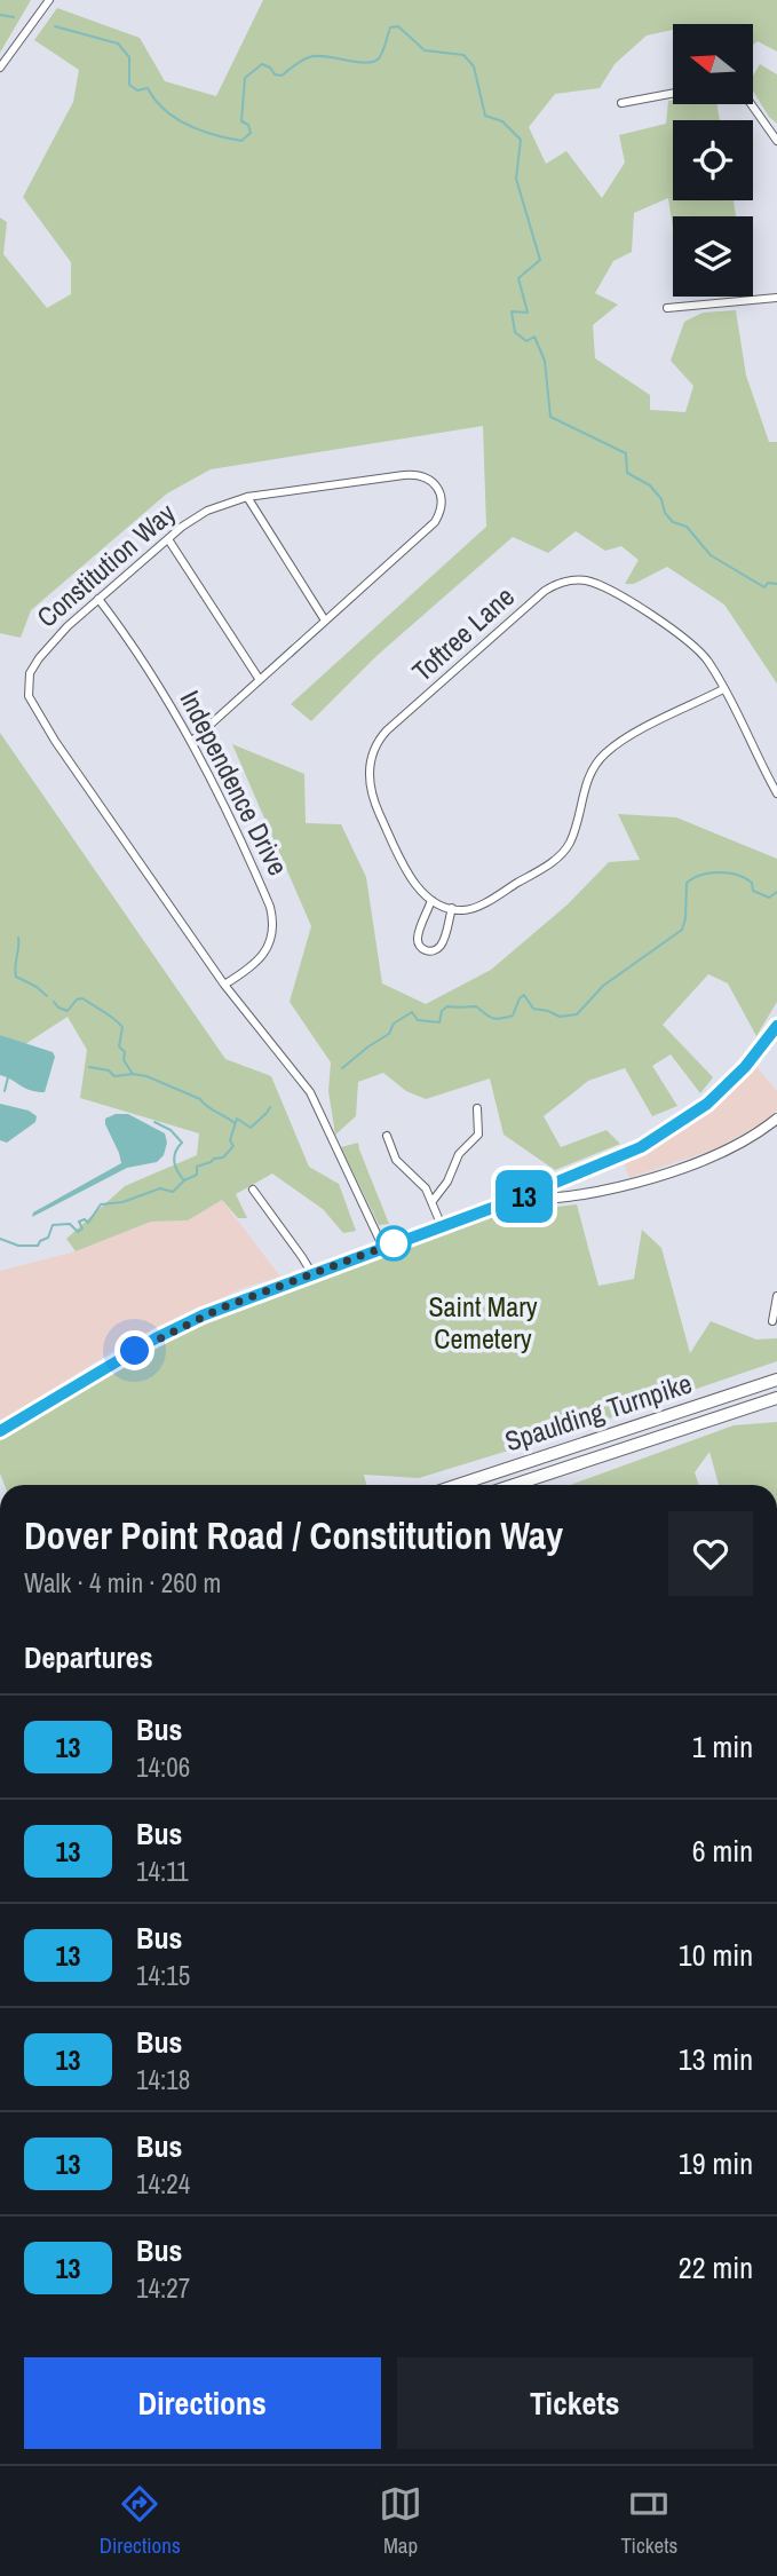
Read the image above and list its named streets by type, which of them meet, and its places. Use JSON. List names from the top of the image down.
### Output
{
  "streets": {
    "highway": ["Spaulding Turnpike"],
    "street": ["Constitution Way", "Toftree Lane", "Independence Drive"]
  },
  "crossings": [
    ["Constitution Way", "Independence Drive"]
  ],
  "parks": ["Saint Mary Cemetery"],
  "lines": ["bus line 13"],
  "north": "left",
  "page": {
    "on_map": "13",
    "heading": [
      ["Dover Point Road / Constitution Way", "Walk · 4 min · 260 m"],
      "Departures"
    ],
    "list": [
      {
        "mark": "13",
        "name": "Bus",
        "note": "14:06",
        "value": "1 min"
      },
      {
        "mark": "13",
        "name": "Bus",
        "note": "14:11",
        "value": "6 min"
      },
      {
        "mark": "13",
        "name": "Bus",
        "note": "14:15",
        "value": "10 min"
      },
      {
        "mark": "13",
        "name": "Bus",
        "note": "14:18",
        "value": "13 min"
      },
      {
        "mark": "13",
        "name": "Bus",
        "note": "14:24",
        "value": "19 min"
      },
      {
        "mark": "13",
        "name": "Bus",
        "note": "14:27",
        "value": "22 min"
      }
    ],
    "buttons": ["Directions", "Tickets"],
    "tabs": ["Directions", "Map", "Tickets"]
  }
}
